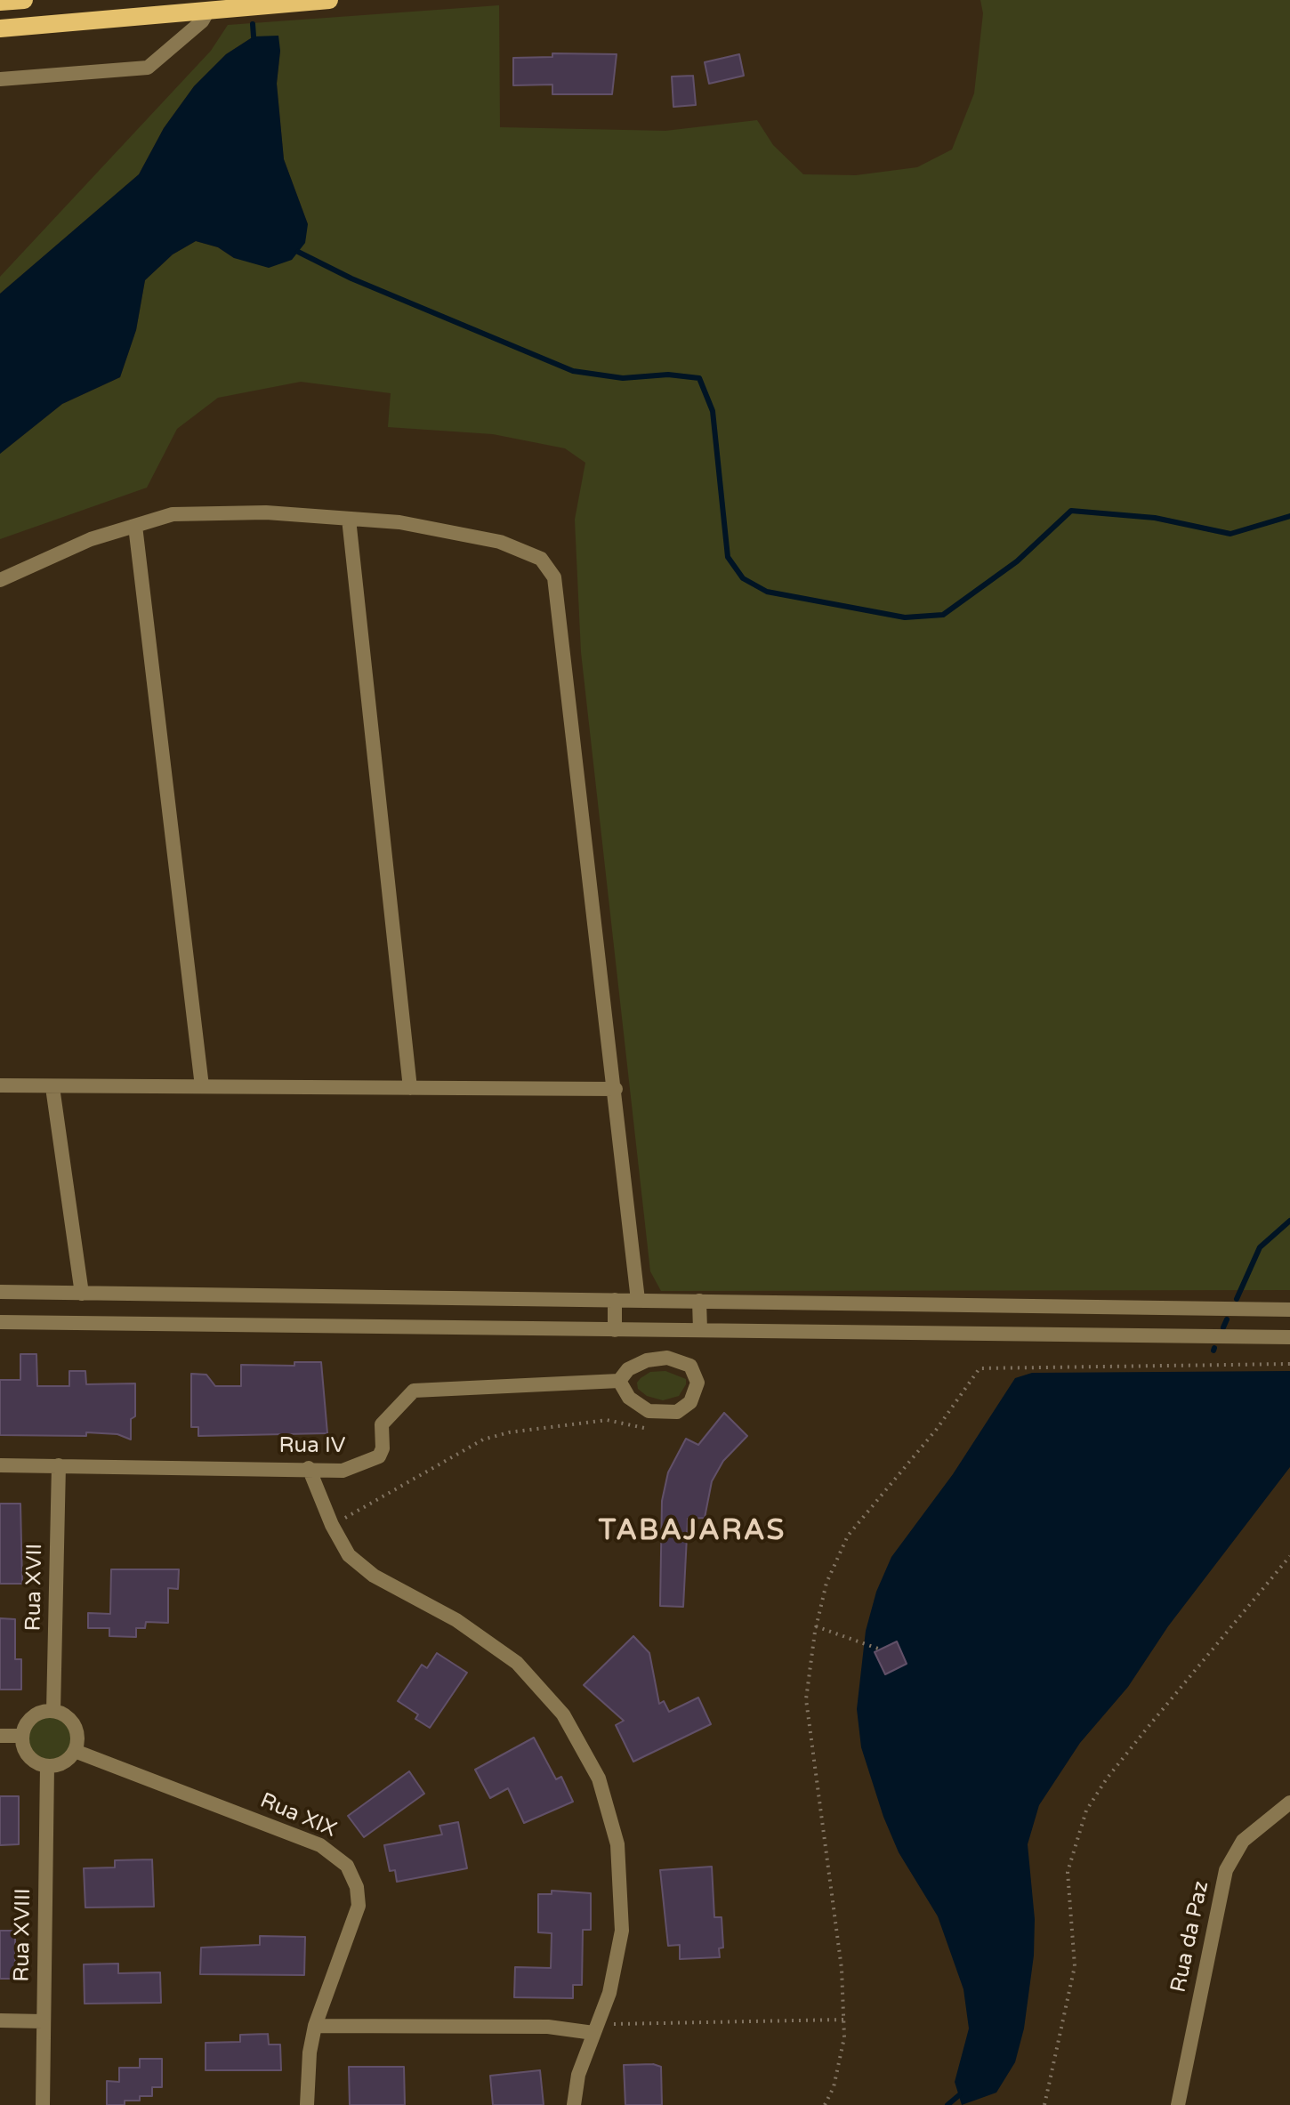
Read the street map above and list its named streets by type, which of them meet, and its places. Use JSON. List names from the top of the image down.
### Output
{
  "streets": {
    "street": [
      "Rua IV",
      "Rua XVII",
      "Rua XIX",
      "Rua XVIII",
      "Rua da Paz"
    ]
  },
  "crossings": [
    ["Rua IV", "Rua XVII"],
    ["Rua XVII", "Rua XIX"],
    ["Rua XVII", "Rua XVIII"],
    ["Rua XIX", "Rua XVIII"]
  ],
  "districts": ["TABAJARAS"]
}
